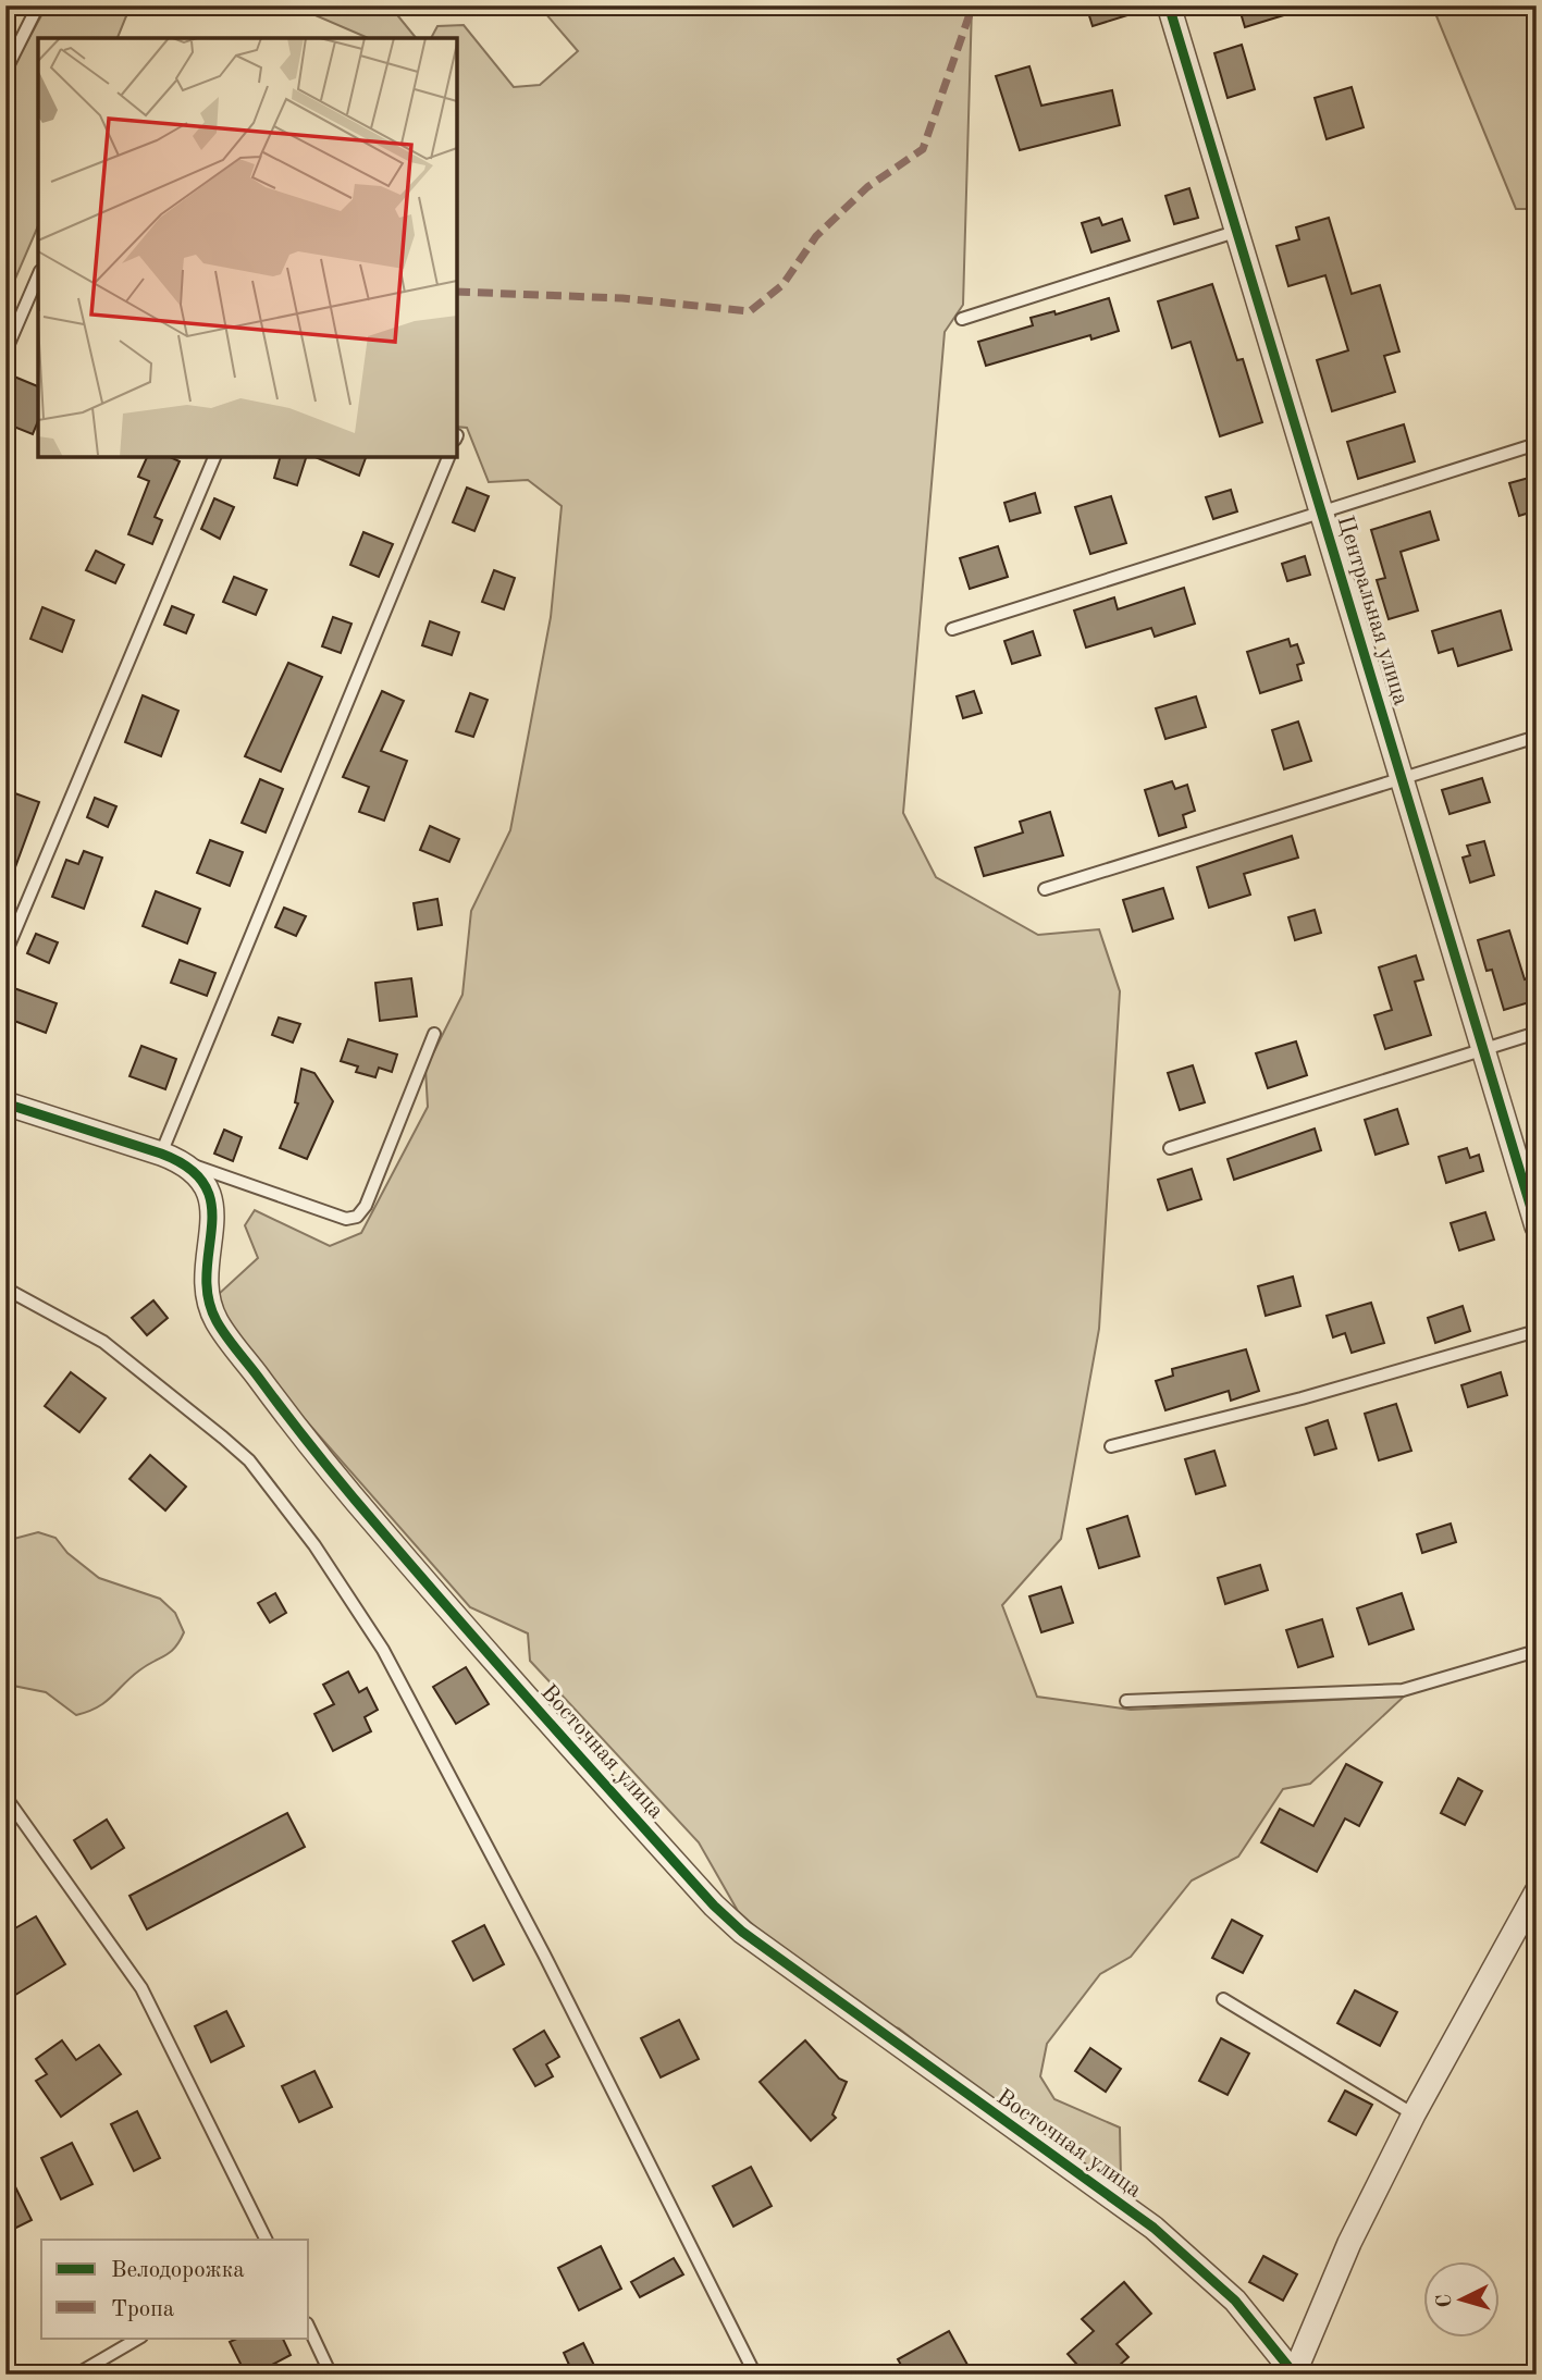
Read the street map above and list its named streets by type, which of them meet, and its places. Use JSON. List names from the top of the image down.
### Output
{
  "streets": {
    "street": ["Центральная улица", "Восточная улица"]
  },
  "legend": ["Велодорожка", "Тропа"],
  "north": "left"
}
